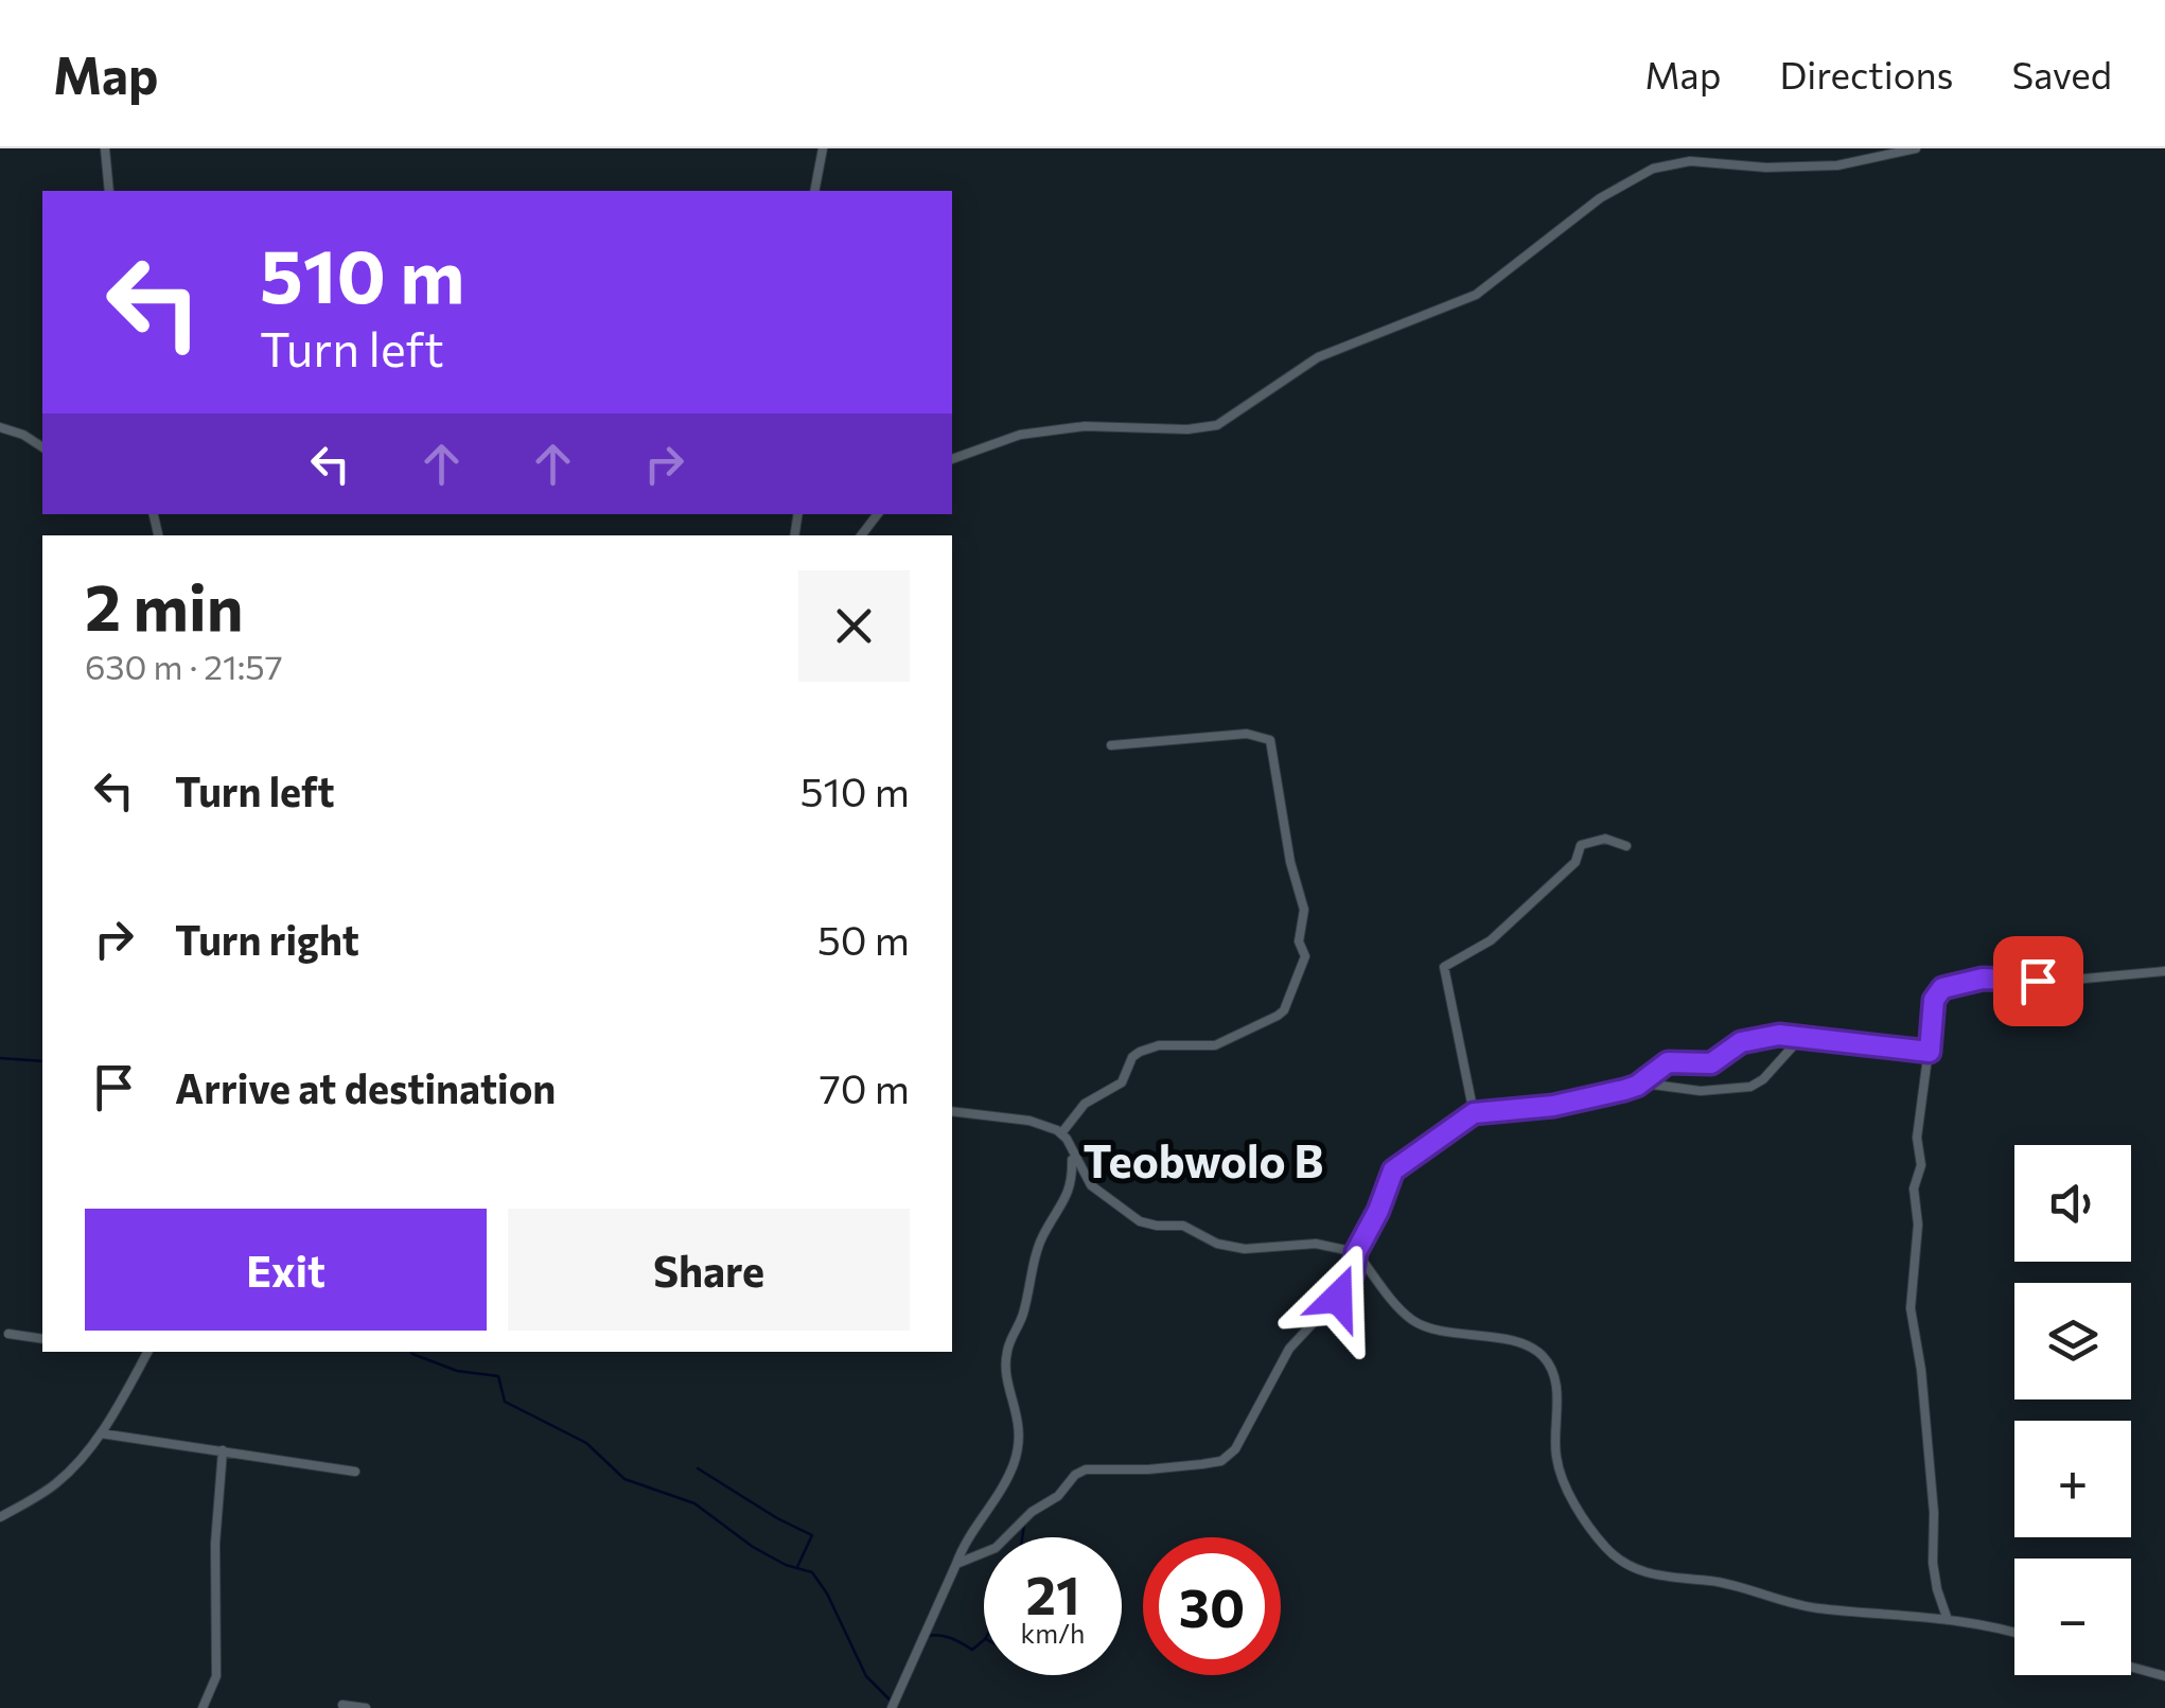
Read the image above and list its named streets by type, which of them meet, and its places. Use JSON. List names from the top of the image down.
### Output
{
  "districts": ["Teobwolo B"],
  "page": {
    "header": "Map",
    "nav": ["Map", "Directions", "Saved"],
    "turn": ["510 m", "Turn left"],
    "heading": ["2 min", "630 m · 21:57"],
    "list": [
      {
        "name": "Turn left",
        "value": "510 m"
      },
      {
        "name": "Turn right",
        "value": "50 m"
      },
      {
        "name": "Arrive at destination",
        "value": "70 m"
      }
    ],
    "map_buttons": ["+", "−"],
    "buttons": ["Exit", "Share"],
    "speed": "21 km/h",
    "limit": "30"
  }
}
